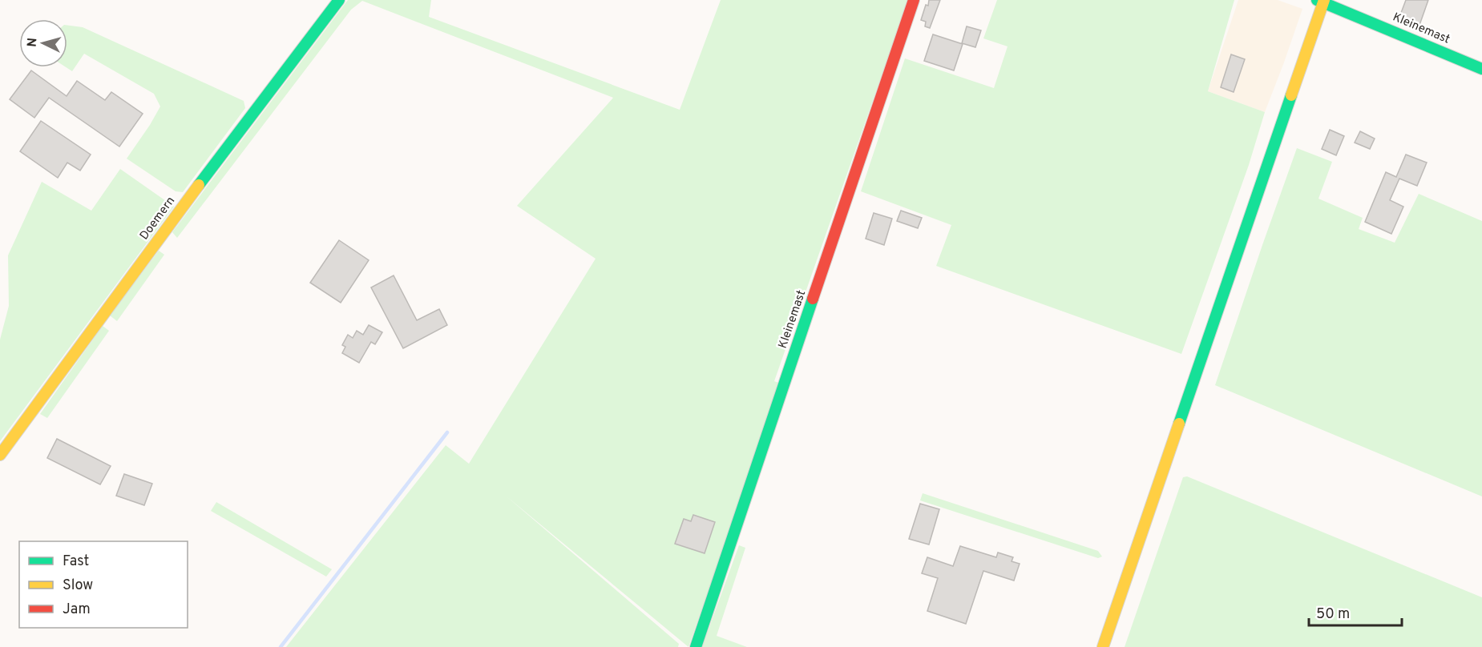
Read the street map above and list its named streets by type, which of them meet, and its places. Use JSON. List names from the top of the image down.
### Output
{
  "streets": {
    "street": ["Kleinemast", "Doemern"]
  },
  "legend": ["Fast", "Slow", "Jam"],
  "scale_bar": "50 m",
  "north": "left"
}
